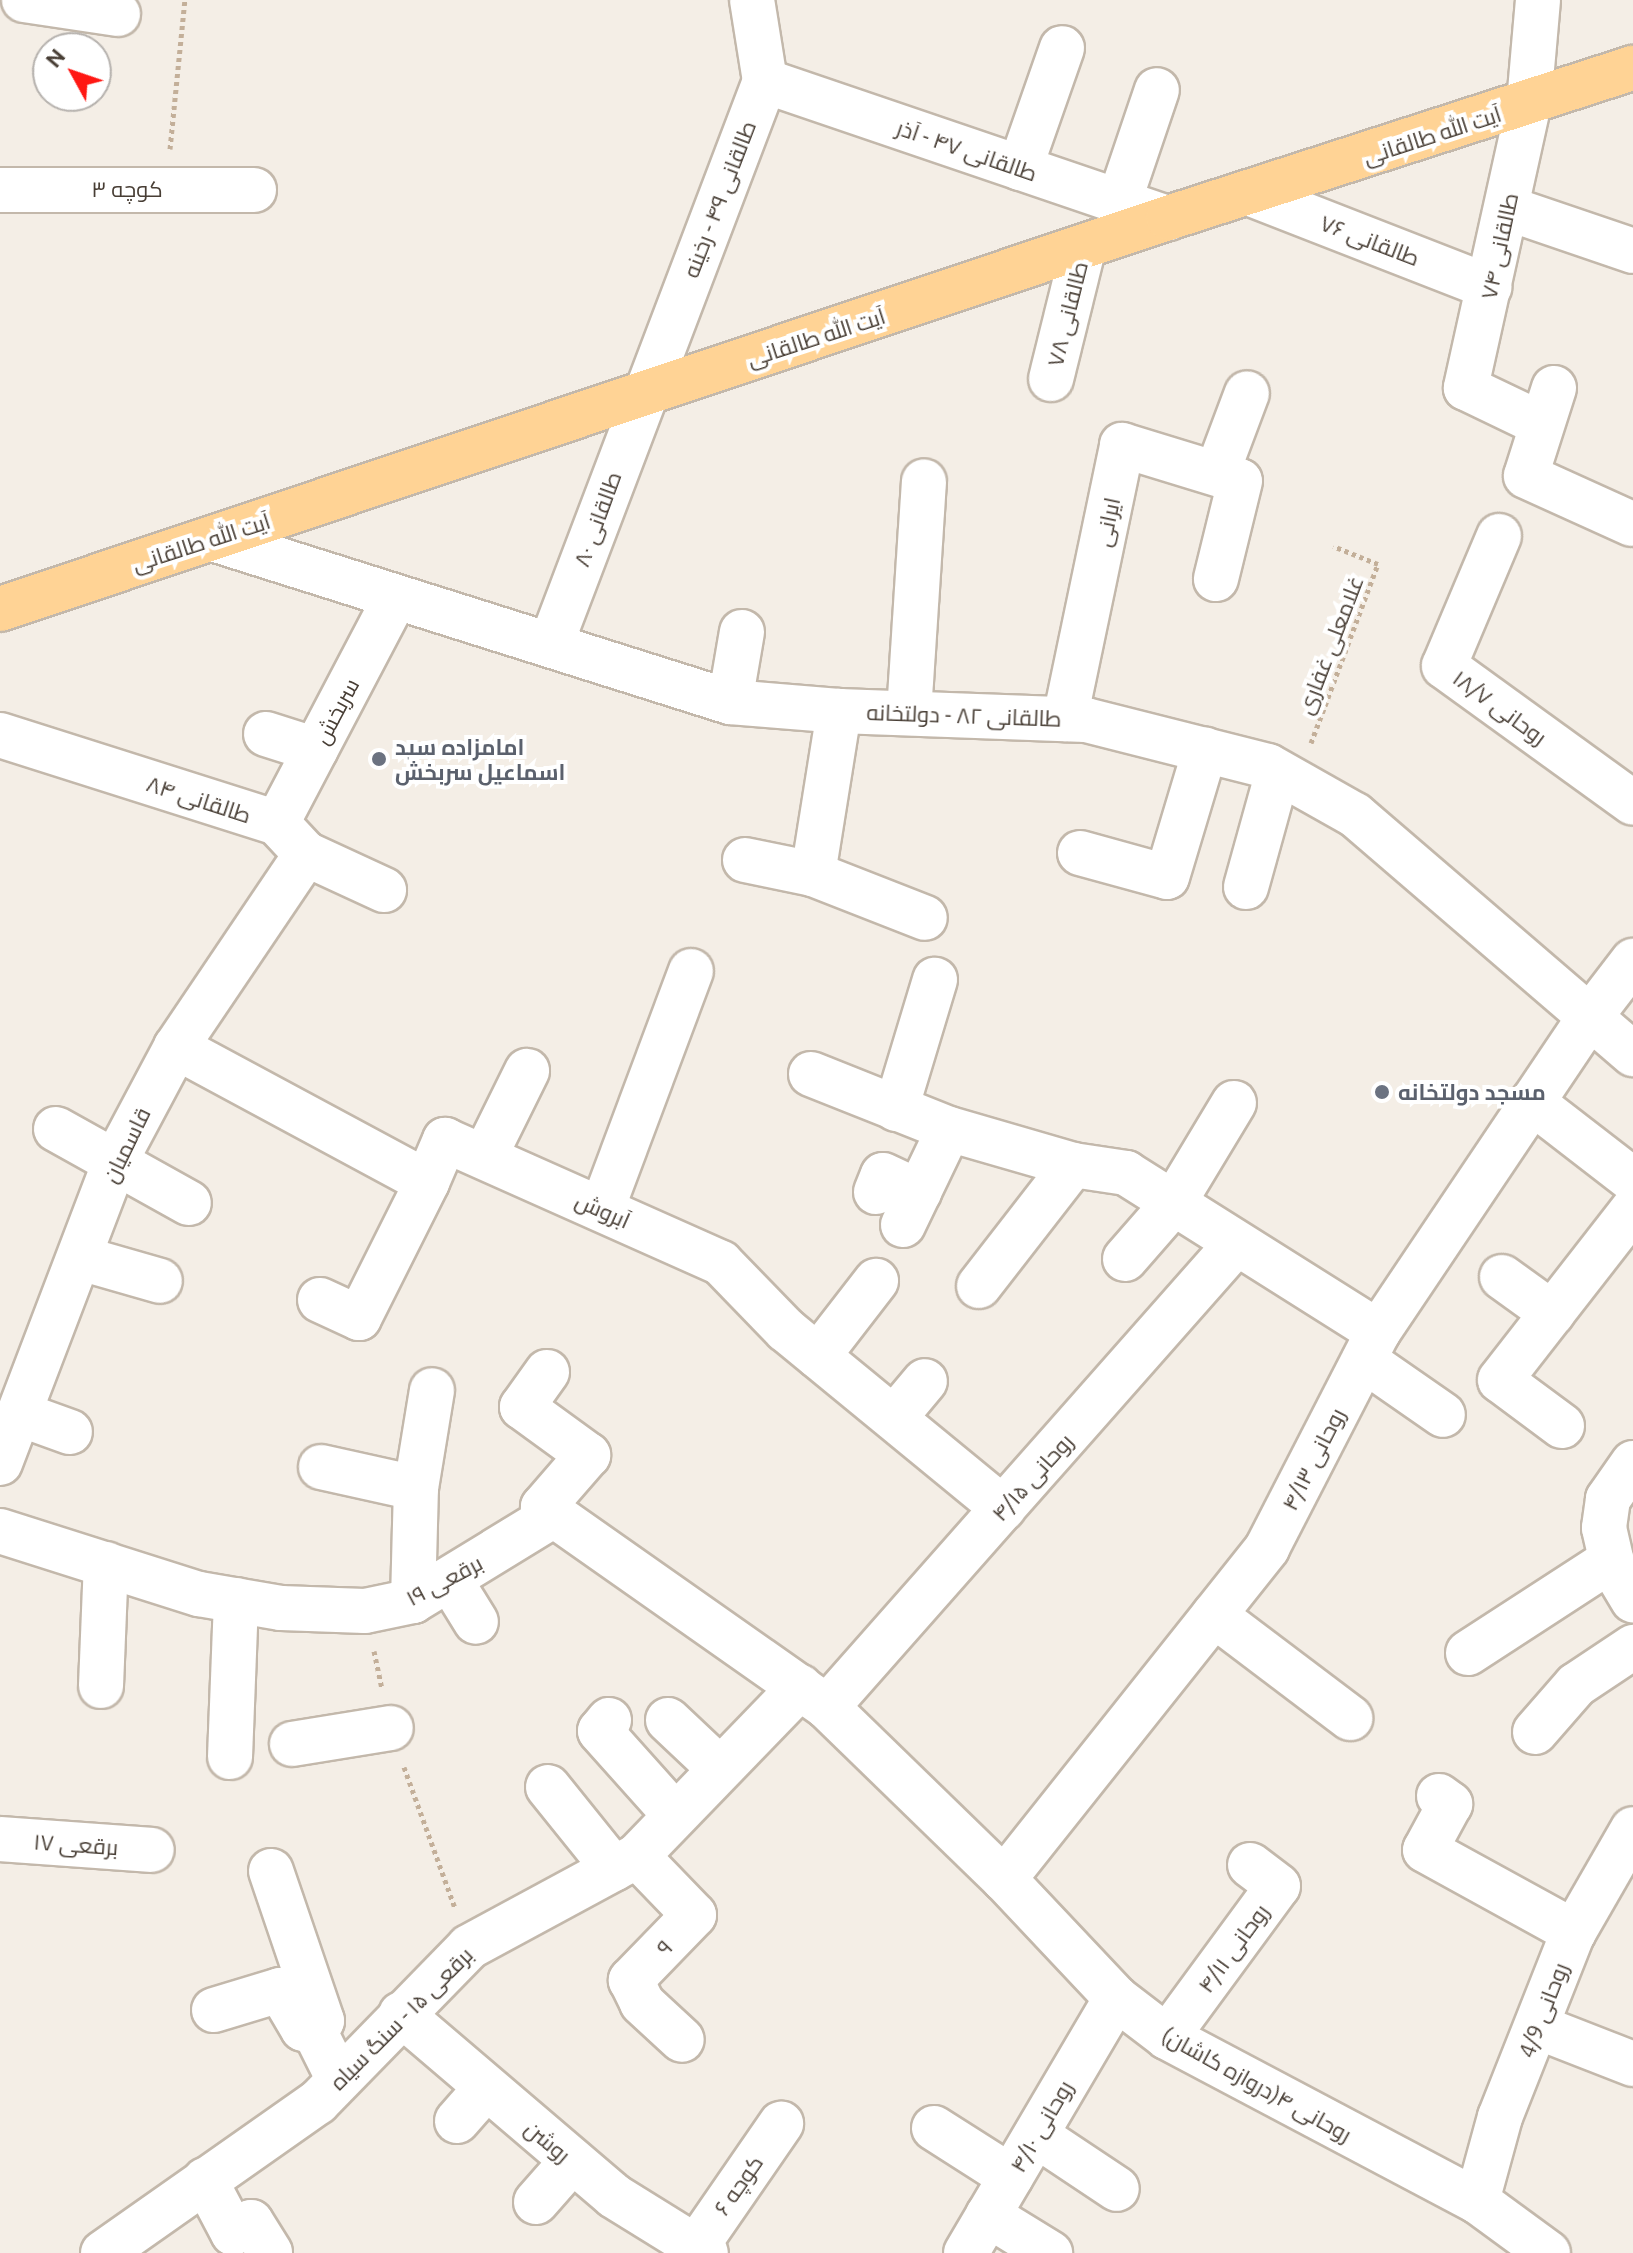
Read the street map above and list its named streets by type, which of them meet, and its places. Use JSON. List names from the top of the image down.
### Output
{
  "streets": {
    "main road": ["آیت الله طالقانی"],
    "street": [
      "طالقانی ۴۷ - آذر",
      "کوچه ۳",
      "طالقانی ۴۹ - رخینه",
      "طالقانی ۷۶",
      "طالقانی ۷۴",
      "طالقانی ۷۸",
      "طالقانی ۸۰",
      "ایرانی",
      "روحانی ۱۸/۷",
      "سربخش",
      "طالقانی ۸۲ - دولتخانه",
      "طالقانی ۸۴",
      "قاسمیان",
      "آبروش",
      "روحانی ۴/۱۳",
      "روحانی ۴/۱۵",
      "برقعی ۱۹",
      "برقعی ۱۷",
      "۹",
      "روحانی ۴/۱۱",
      "روحانی 4/9",
      "برقعی ۱۵ - سنگ سیاه",
      "روحانی ۴(دروازه کاشان)",
      "روحانی ۴/۱۰",
      "روشن",
      "کوچه ۶"
    ],
    "path": ["غلامعلی غفاری"]
  },
  "crossings": [
    ["آیت الله طالقانی", "طالقانی ۴۷ - آذر"],
    ["آیت الله طالقانی", "طالقانی ۴۹ - رخینه"],
    ["آیت الله طالقانی", "طالقانی ۷۶"],
    ["آیت الله طالقانی", "طالقانی ۷۴"],
    ["آیت الله طالقانی", "طالقانی ۷۸"],
    ["آیت الله طالقانی", "طالقانی ۸۰"],
    ["آیت الله طالقانی", "طالقانی ۸۲ - دولتخانه"],
    ["طالقانی ۴۷ - آذر", "طالقانی ۴۹ - رخینه"],
    ["طالقانی ۴۹ - رخینه", "طالقانی ۸۰"],
    ["طالقانی ۷۶", "طالقانی ۷۴"],
    ["طالقانی ۸۰", "طالقانی ۸۲ - دولتخانه"],
    ["ایرانی", "طالقانی ۸۲ - دولتخانه"],
    ["غلامعلی غفاری", "طالقانی ۸۲ - دولتخانه"],
    ["سربخش", "طالقانی ۸۲ - دولتخانه"],
    ["سربخش", "طالقانی ۸۴"],
    ["سربخش", "قاسمیان"],
    ["طالقانی ۸۲ - دولتخانه", "روحانی ۴/۱۳"],
    ["طالقانی ۸۴", "قاسمیان"],
    ["آبروش", "روحانی ۴/۱۵"],
    ["روحانی ۴/۱۳", "روحانی ۴(دروازه کاشان)"],
    ["روحانی ۴/۱۵", "برقعی ۱۵ - سنگ سیاه"],
    ["روحانی ۴/۱۵", "روحانی ۴(دروازه کاشان)"],
    ["۹", "برقعی ۱۵ - سنگ سیاه"],
    ["روحانی ۴/۱۱", "روحانی ۴(دروازه کاشان)"],
    ["روحانی 4/9", "روحانی ۴(دروازه کاشان)"],
    ["برقعی ۱۵ - سنگ سیاه", "روحانی ۴(دروازه کاشان)"],
    ["برقعی ۱۵ - سنگ سیاه", "روشن"],
    ["روحانی ۴(دروازه کاشان)", "روحانی ۴/۱۰"],
    ["روشن", "کوچه ۶"]
  ],
  "places": ["امامزاده سید اسماعیل سربخش", "مسجد دولتخانه"],
  "north": "top left"
}
